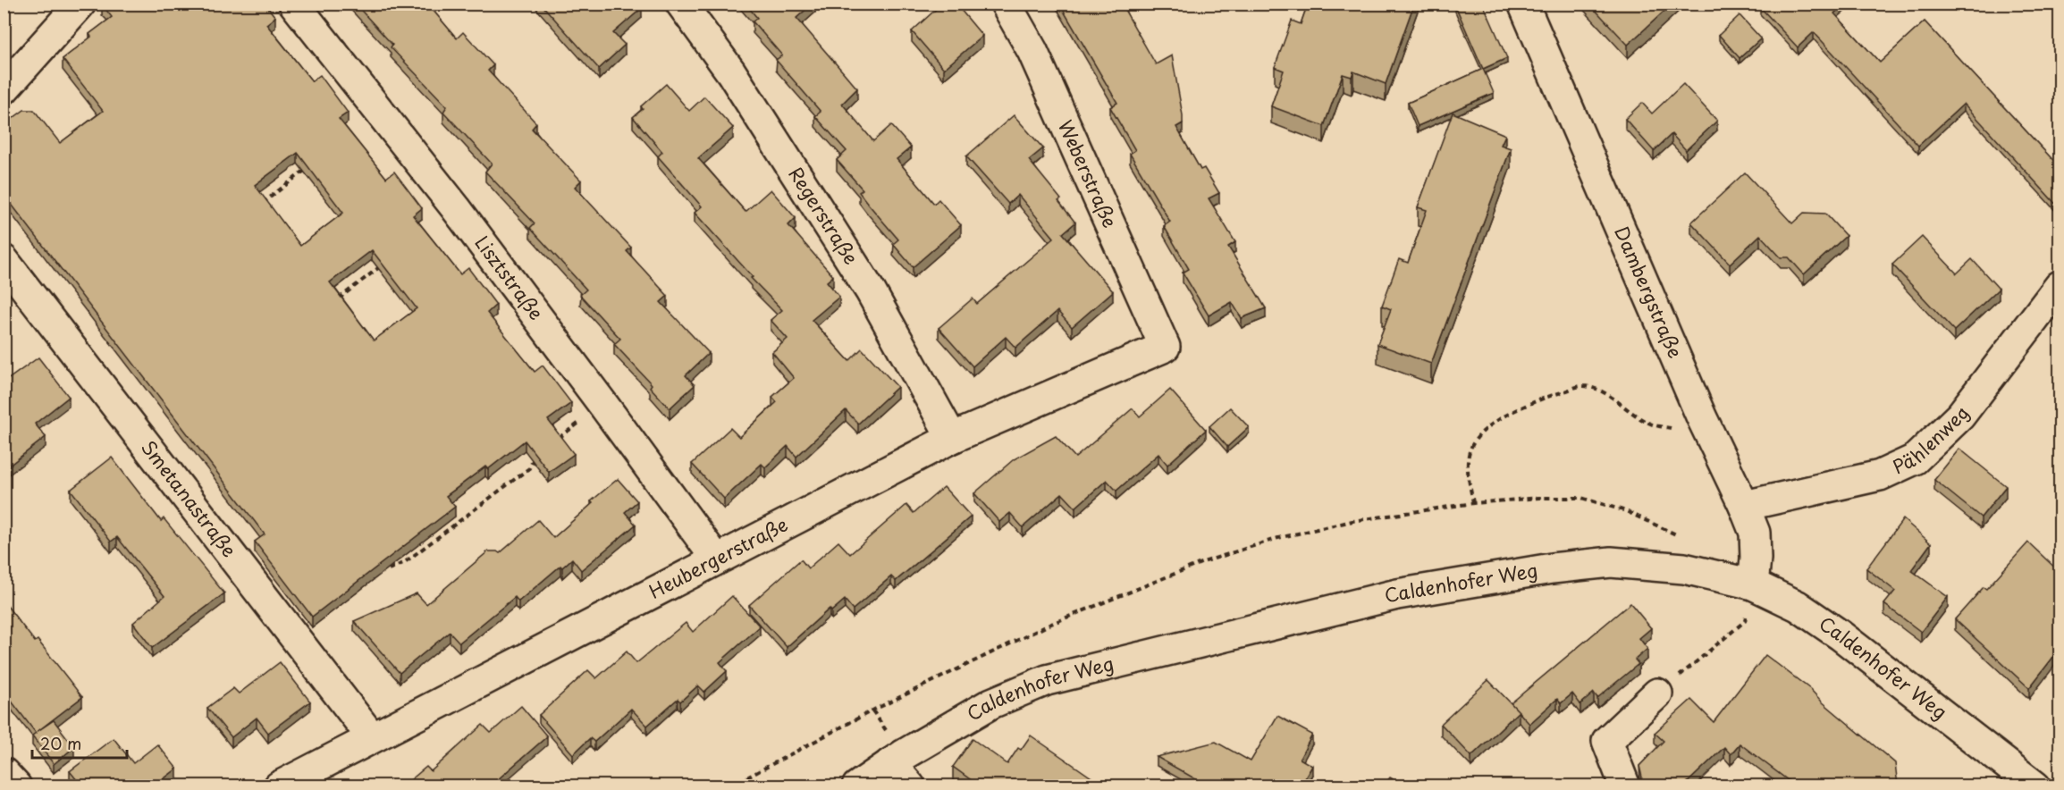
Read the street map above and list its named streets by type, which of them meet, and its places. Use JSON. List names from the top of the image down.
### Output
{
  "streets": {
    "street": [
      "Weberstraße",
      "Regerstraße",
      "Lisztstraße",
      "Dambergstraße",
      "Pählenweg",
      "Smetanastraße",
      "Heubergerstraße",
      "Caldenhofer Weg"
    ]
  },
  "crossings": [
    ["Weberstraße", "Heubergerstraße"],
    ["Regerstraße", "Heubergerstraße"],
    ["Lisztstraße", "Heubergerstraße"],
    ["Dambergstraße", "Pählenweg"],
    ["Dambergstraße", "Caldenhofer Weg"],
    ["Smetanastraße", "Heubergerstraße"]
  ],
  "scale_bar": "20 m"
}
